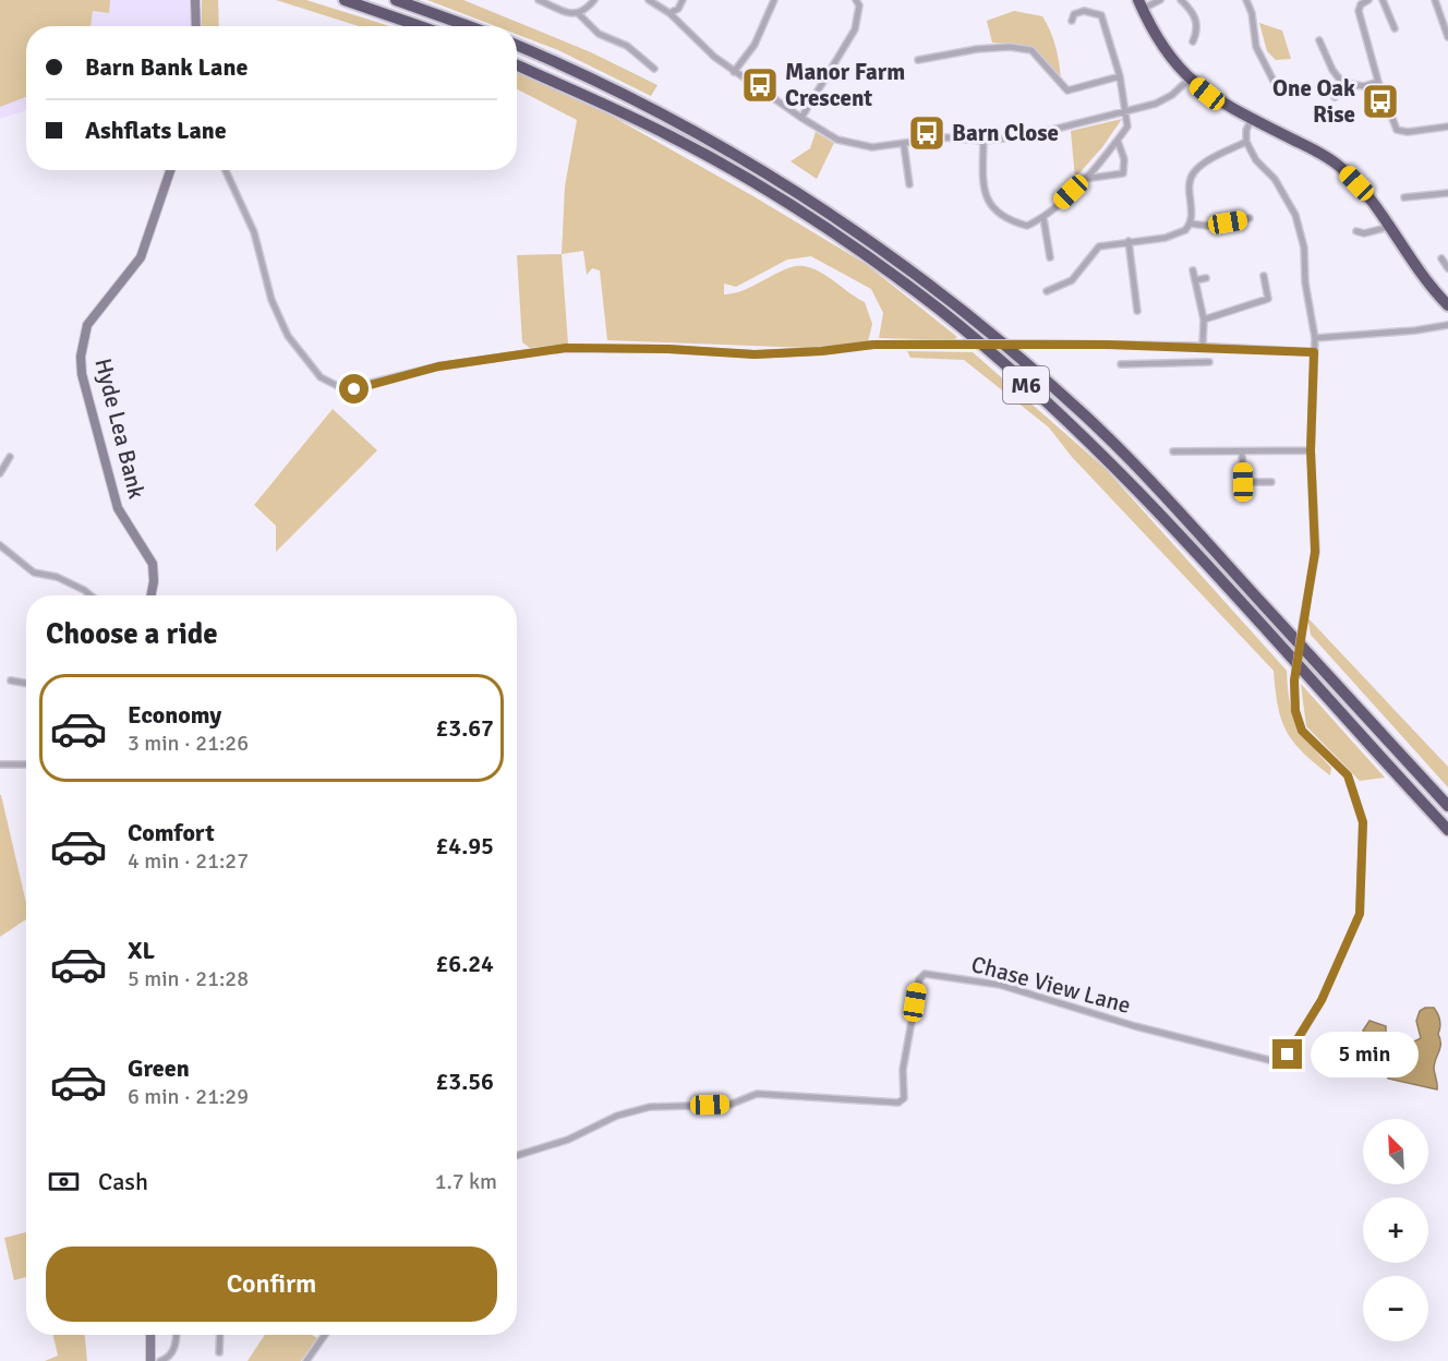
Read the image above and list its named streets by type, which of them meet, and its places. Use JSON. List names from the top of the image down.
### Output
{
  "streets": {
    "highway": ["M6"],
    "street": ["Hyde Lea Bank", "Chase View Lane"]
  },
  "places": {
    "bus stop": ["Manor Farm Crescent", "One Oak Rise", "Barn Close"]
  },
  "north": "top left",
  "page": {
    "banner": ["Barn Bank Lane", "Ashflats Lane"],
    "heading": "Choose a ride",
    "list": [
      {
        "name": "Economy",
        "note": "3 min · 21:26",
        "value": "£3.67"
      },
      {
        "name": "Comfort",
        "note": "4 min · 21:27",
        "value": "£4.95"
      },
      {
        "name": "XL",
        "note": "5 min · 21:28",
        "value": "£6.24"
      },
      {
        "name": "Green",
        "note": "6 min · 21:29",
        "value": "£3.56"
      }
    ],
    "bubble": "5 min",
    "map_buttons": ["+", "−"],
    "pay": ["Cash", "1.7 km"],
    "buttons": "Confirm"
  }
}
